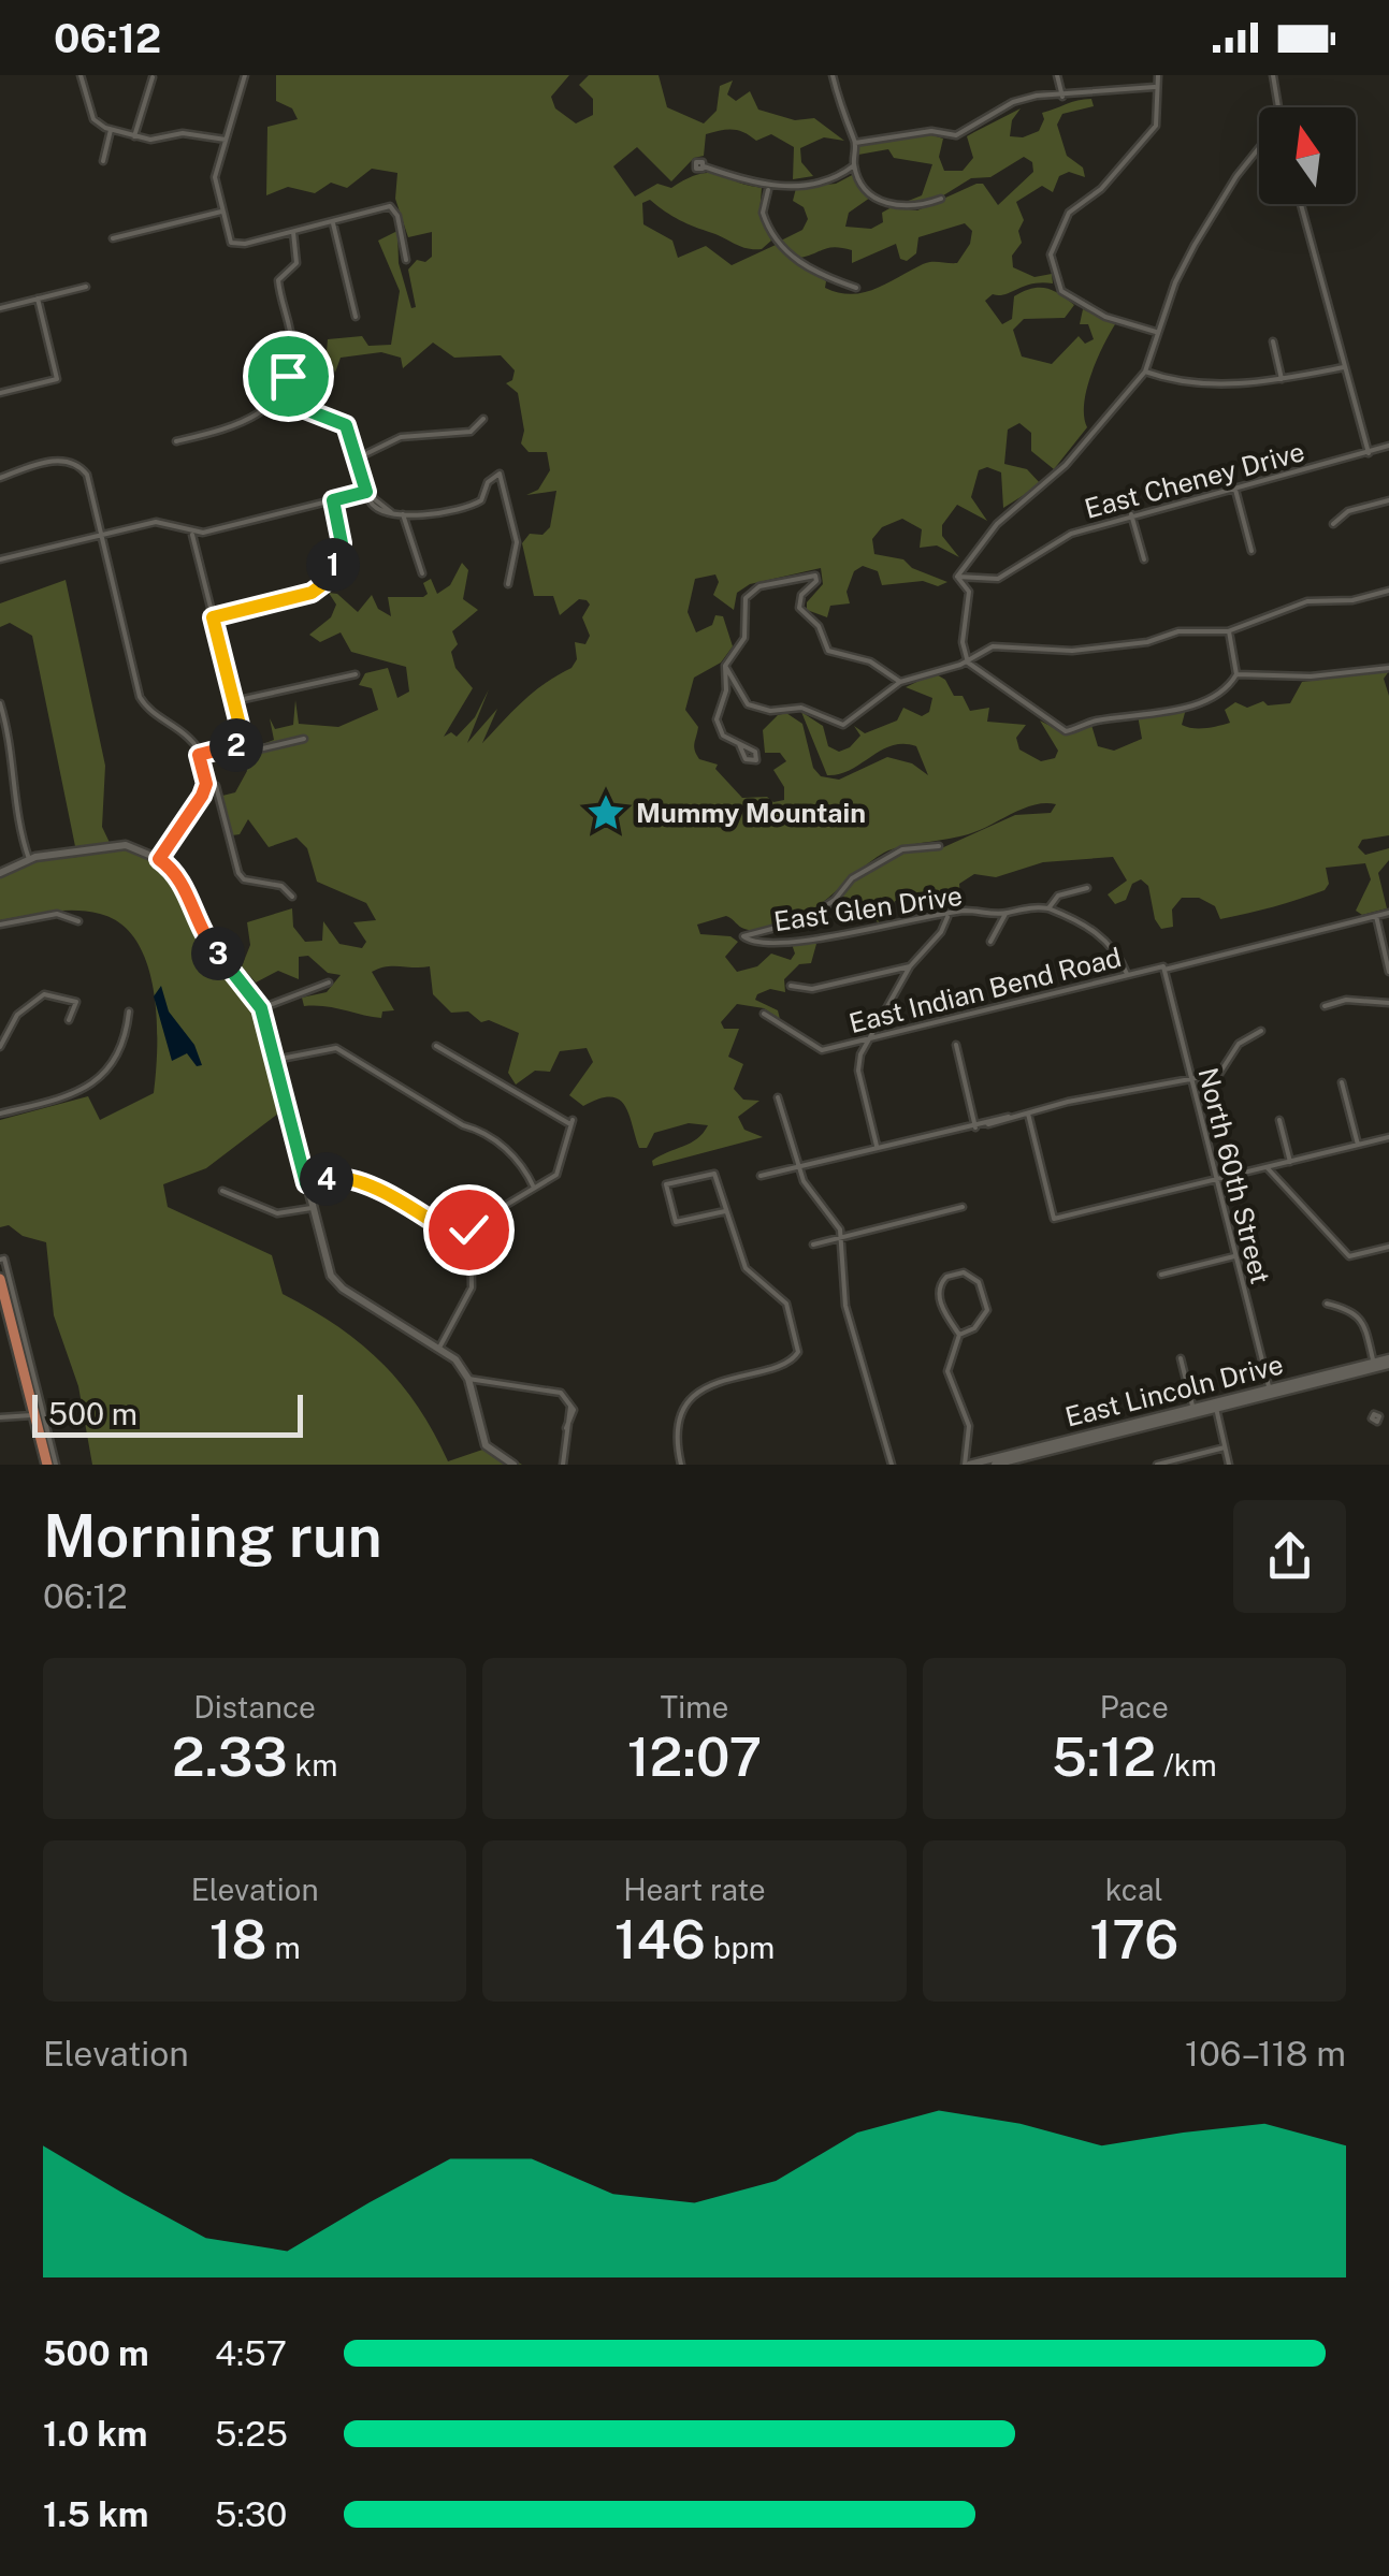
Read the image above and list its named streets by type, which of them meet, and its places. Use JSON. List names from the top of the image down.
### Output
{
  "streets": {
    "street": [
      "East Cheney Drive",
      "East Glen Drive",
      "East Indian Bend Road",
      "North 60th Street",
      "East Lincoln Drive"
    ]
  },
  "crossings": [
    ["East Indian Bend Road", "North 60th Street"],
    ["North 60th Street", "East Lincoln Drive"]
  ],
  "places": {
    "place": ["Mummy Mountain"]
  },
  "scale_bar": "500 m",
  "north": "top",
  "page": {
    "status": "06:12",
    "pins": [
      "1",
      "2",
      "3",
      "4"
    ],
    "scale": "500 m",
    "heading": ["Morning run", "06:12"],
    "stats": [
      ["Distance", "2.33 km"],
      ["Time", "12:07"],
      ["Pace", "5:12 /km"],
      ["Elevation", "18 m"],
      ["Heart rate", "146 bpm"],
      ["kcal", "176"]
    ],
    "chart": ["Elevation", "106–118 m"],
    "list": [
      {
        "name": "500 m",
        "note": "4:57"
      },
      {
        "name": "1.0 km",
        "note": "5:25"
      },
      {
        "name": "1.5 km",
        "note": "5:30"
      }
    ]
  }
}
